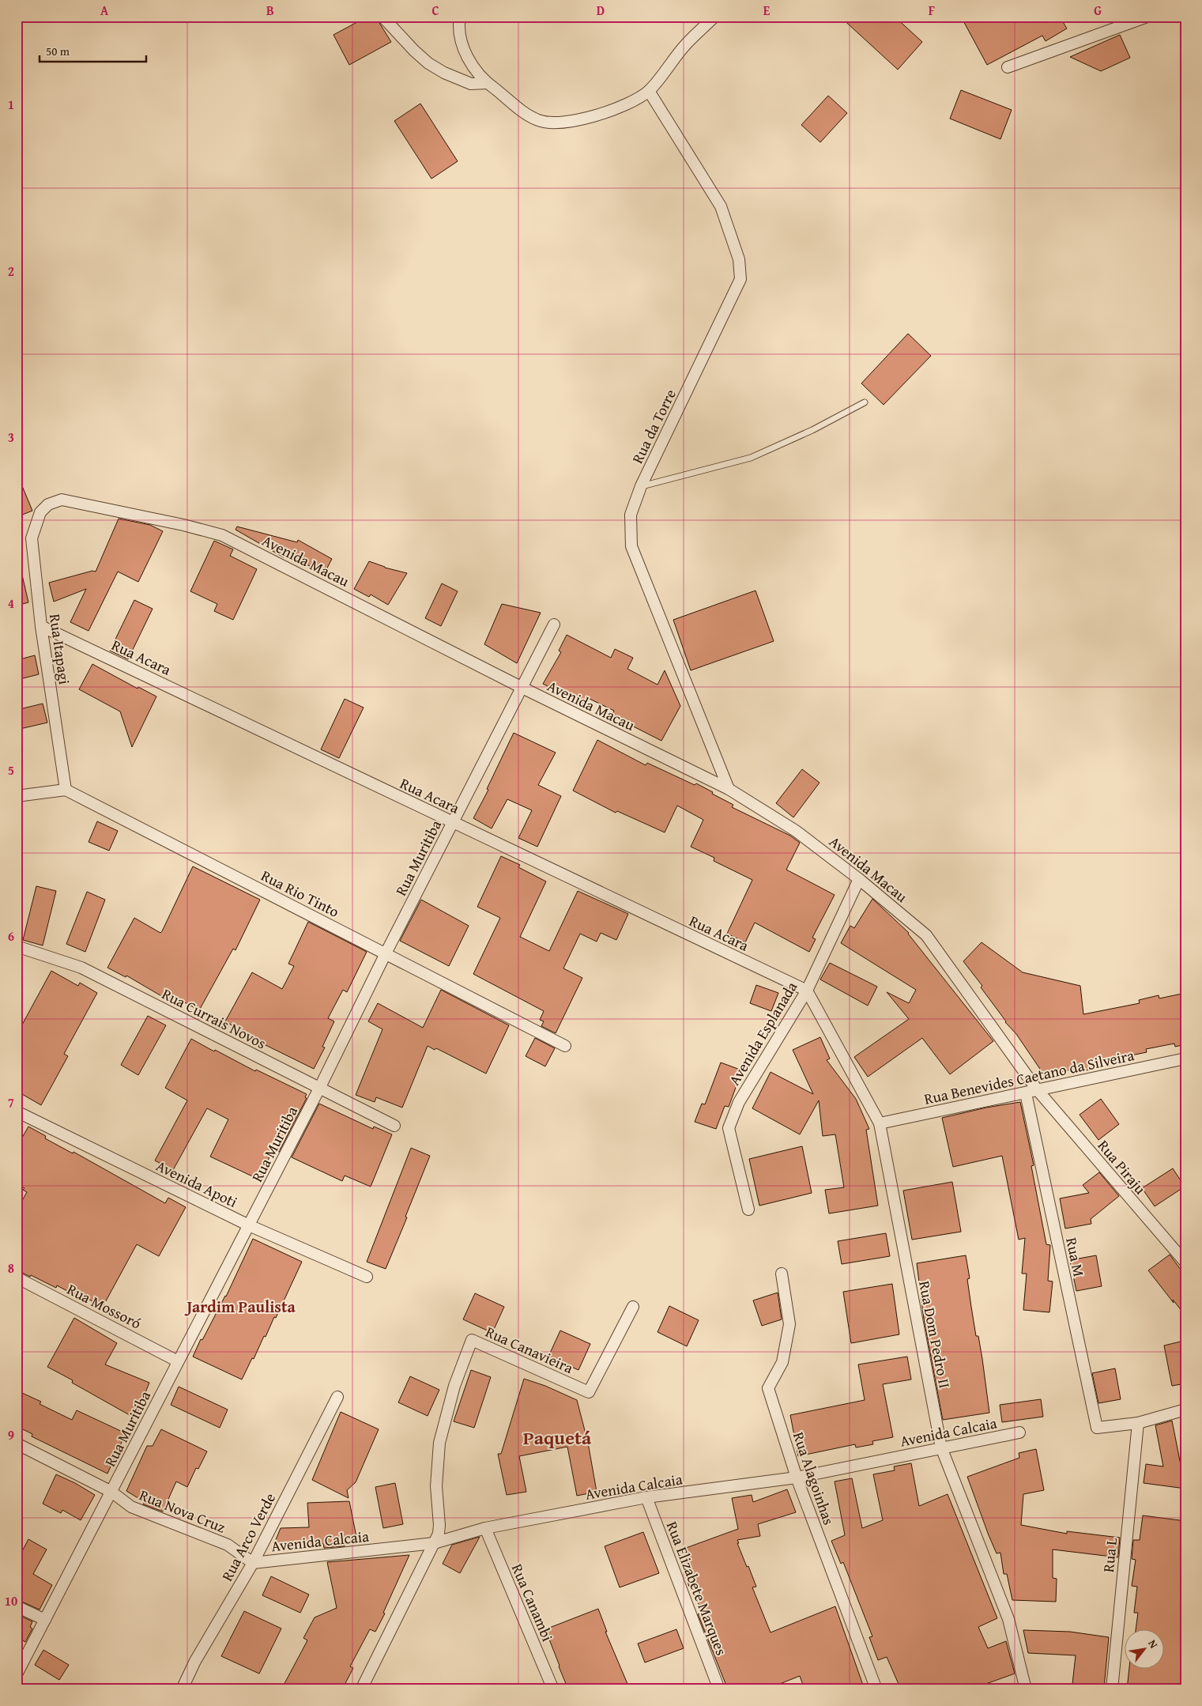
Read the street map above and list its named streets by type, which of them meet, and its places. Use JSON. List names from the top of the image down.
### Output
{
  "streets": {
    "street": [
      "Rua da Torre",
      "Avenida Macau",
      "Rua Itapagi",
      "Rua Acara",
      "Rua Muritiba",
      "Rua Rio Tinto",
      "Rua Currais Novos",
      "Avenida Esplanada",
      "Rua Benevides Caetano da Silveira",
      "Rua Piraju",
      "Avenida Apoti",
      "Rua M",
      "Rua Mossoró",
      "Rua Dom Pedro II",
      "Rua Canavieira",
      "Avenida Calcaia",
      "Rua Alagoinhas",
      "Rua Nova Cruz",
      "Rua Arco Verde",
      "Rua L",
      "Rua Elizabete Marques",
      "Rua Canambi"
    ]
  },
  "crossings": [
    ["Rua da Torre", "Avenida Macau"],
    ["Avenida Macau", "Rua Itapagi"],
    ["Avenida Macau", "Rua Muritiba"],
    ["Avenida Macau", "Avenida Esplanada"],
    ["Avenida Macau", "Rua Benevides Caetano da Silveira"],
    ["Avenida Macau", "Rua Piraju"],
    ["Rua Itapagi", "Rua Acara"],
    ["Rua Itapagi", "Rua Rio Tinto"],
    ["Rua Acara", "Rua Muritiba"],
    ["Rua Acara", "Avenida Esplanada"],
    ["Rua Acara", "Rua Dom Pedro II"],
    ["Rua Muritiba", "Rua Rio Tinto"],
    ["Rua Muritiba", "Rua Currais Novos"],
    ["Rua Muritiba", "Avenida Apoti"],
    ["Rua Muritiba", "Rua Mossoró"],
    ["Rua Muritiba", "Rua Nova Cruz"],
    ["Avenida Esplanada", "Rua Dom Pedro II"],
    ["Rua Benevides Caetano da Silveira", "Rua Piraju"],
    ["Rua Benevides Caetano da Silveira", "Rua M"],
    ["Rua Benevides Caetano da Silveira", "Rua Dom Pedro II"],
    ["Rua M", "Rua L"],
    ["Rua Dom Pedro II", "Avenida Calcaia"],
    ["Rua Canavieira", "Avenida Calcaia"],
    ["Avenida Calcaia", "Rua Alagoinhas"],
    ["Avenida Calcaia", "Rua Nova Cruz"],
    ["Avenida Calcaia", "Rua Arco Verde"],
    ["Avenida Calcaia", "Rua Elizabete Marques"],
    ["Avenida Calcaia", "Rua Canambi"],
    ["Rua Nova Cruz", "Rua Arco Verde"]
  ],
  "districts": ["Jardim Paulista", "Paquetá"],
  "scale_bar": "50 m",
  "north": "top right",
  "grid": {
    "columns": [
      "A",
      "B",
      "C",
      "D",
      "E",
      "F",
      "G"
    ],
    "rows": [
      "1",
      "2",
      "3",
      "4",
      "5",
      "6",
      "7",
      "8",
      "9",
      "10"
    ]
  }
}
